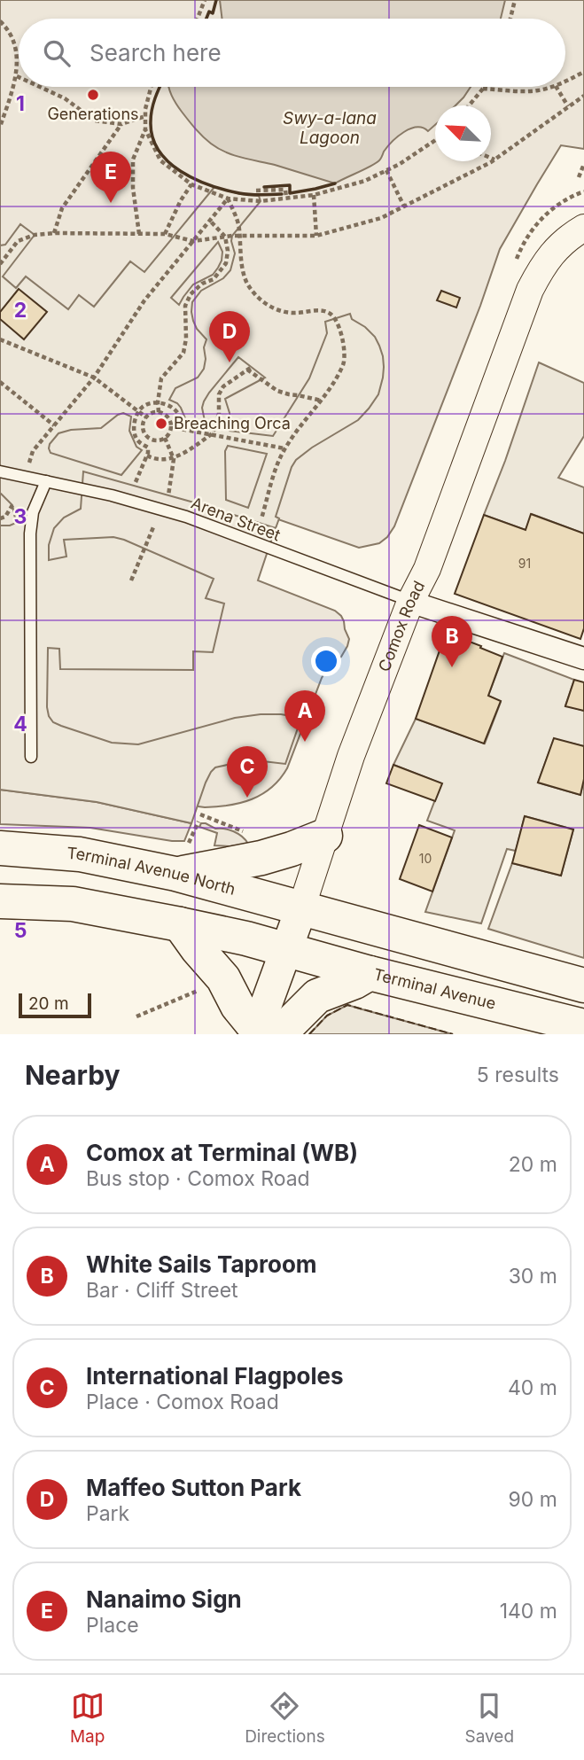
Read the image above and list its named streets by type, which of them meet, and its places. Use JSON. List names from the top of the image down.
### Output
{
  "streets": {
    "highway": ["Terminal Avenue North", "Terminal Avenue"],
    "main road": ["Comox Road"],
    "lane": ["Arena Street"]
  },
  "crossings": [
    ["Arena Street", "Comox Road"],
    ["Comox Road", "Terminal Avenue North"],
    ["Comox Road", "Terminal Avenue"]
  ],
  "water": ["Swy-a-lana Lagoon"],
  "places": ["Generations", "Breaching Orca"],
  "house_numbers": ["91", "10"],
  "scale_bar": "20 m",
  "north": "top left",
  "page": {
    "search": "Search here",
    "pins": [
      "E",
      "D",
      "B",
      "A",
      "C"
    ],
    "scale": "20 m",
    "heading": ["Nearby", "5 results"],
    "list": [
      {
        "mark": "A",
        "name": "Comox at Terminal (WB)",
        "note": "Bus stop · Comox Road",
        "value": "20 m"
      },
      {
        "mark": "B",
        "name": "White Sails Taproom",
        "note": "Bar · Cliff Street",
        "value": "30 m"
      },
      {
        "mark": "C",
        "name": "International Flagpoles",
        "note": "Place · Comox Road",
        "value": "40 m"
      },
      {
        "mark": "D",
        "name": "Maffeo Sutton Park",
        "note": "Park",
        "value": "90 m"
      },
      {
        "mark": "E",
        "name": "Nanaimo Sign",
        "note": "Place",
        "value": "140 m"
      }
    ],
    "nav": ["Map", "Directions", "Saved"]
  },
  "grid": {
    "rows": [
      "1",
      "2",
      "3",
      "4",
      "5"
    ]
  }
}
